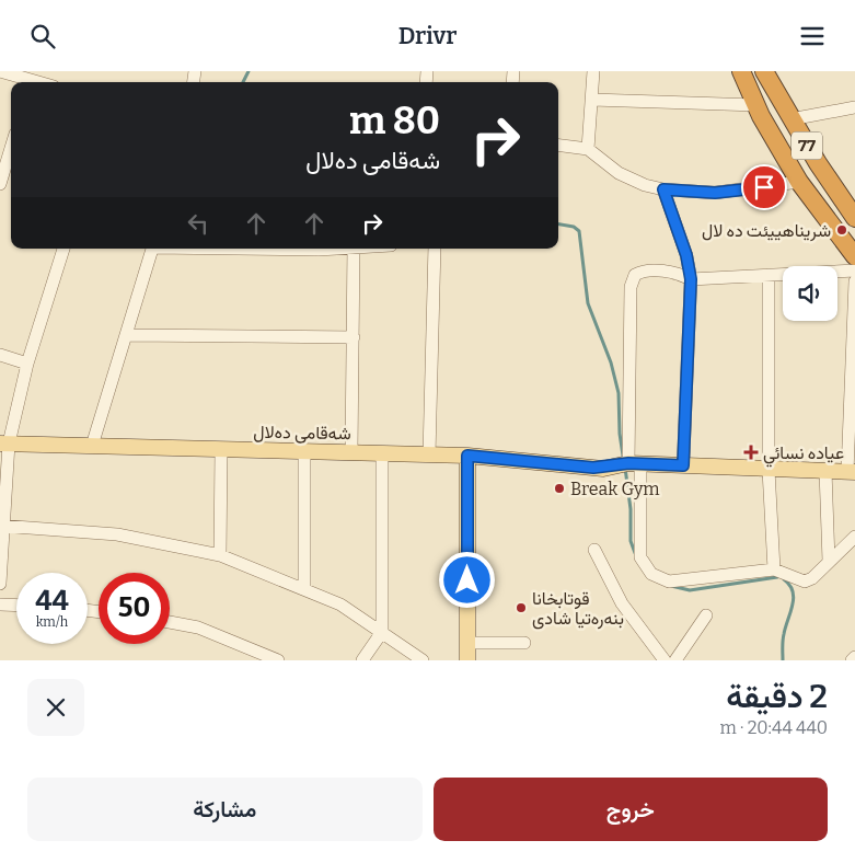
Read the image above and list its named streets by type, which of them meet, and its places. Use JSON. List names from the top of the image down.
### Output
{
  "streets": {
    "highway": ["77"],
    "main road": ["شەقامی دەلال"]
  },
  "places": {
    "other": ["شريناهييئت ده لال", "Break Gym", "قوتابخانا بنەرەتیا شادی"],
    "health": ["عياده نسائي"]
  },
  "page": {
    "header": "Drivr",
    "turn": ["80 m", "شەقامی دەلال"],
    "speed": "44 km/h",
    "limit": "50",
    "heading": ["2 دقيقة", "440 m · 20:44"],
    "buttons": ["خروج", "مشاركة"]
  }
}
